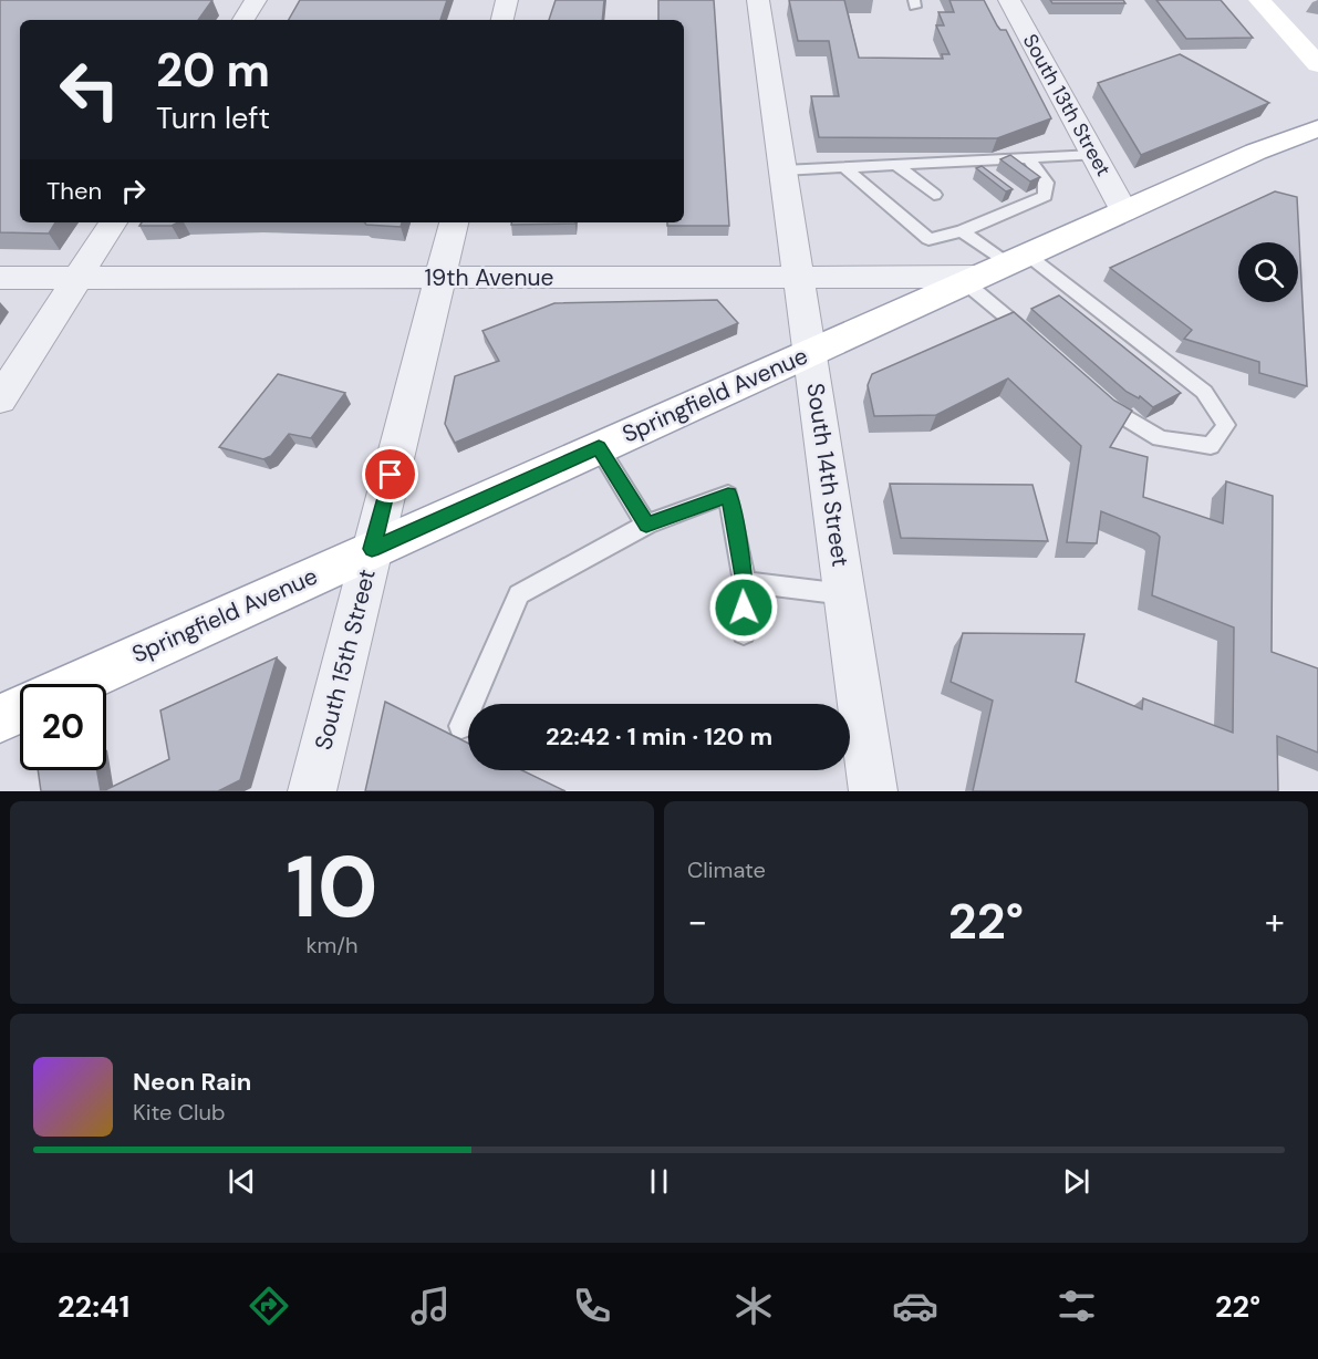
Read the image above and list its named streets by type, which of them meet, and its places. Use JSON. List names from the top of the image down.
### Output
{
  "streets": {
    "main road": ["Springfield Avenue"],
    "street": [
      "South 13th Street",
      "19th Avenue",
      "South 14th Street",
      "South 15th Street"
    ]
  },
  "crossings": [
    ["South 13th Street", "Springfield Avenue"],
    ["19th Avenue", "Springfield Avenue"],
    ["19th Avenue", "South 14th Street"],
    ["19th Avenue", "South 15th Street"],
    ["Springfield Avenue", "South 14th Street"],
    ["Springfield Avenue", "South 15th Street"]
  ],
  "page": {
    "turn": ["20 m", "Turn left"],
    "then": "Then",
    "limit": "20",
    "trip": "22:42 · 1 min · 120 m",
    "tile": [
      ["10", "km/h"],
      "Climate"
    ],
    "heat": ["−", "22°", "+"],
    "song": ["Neon Rain", "Kite Club"],
    "tabs": ["22:41", "22°"]
  }
}
